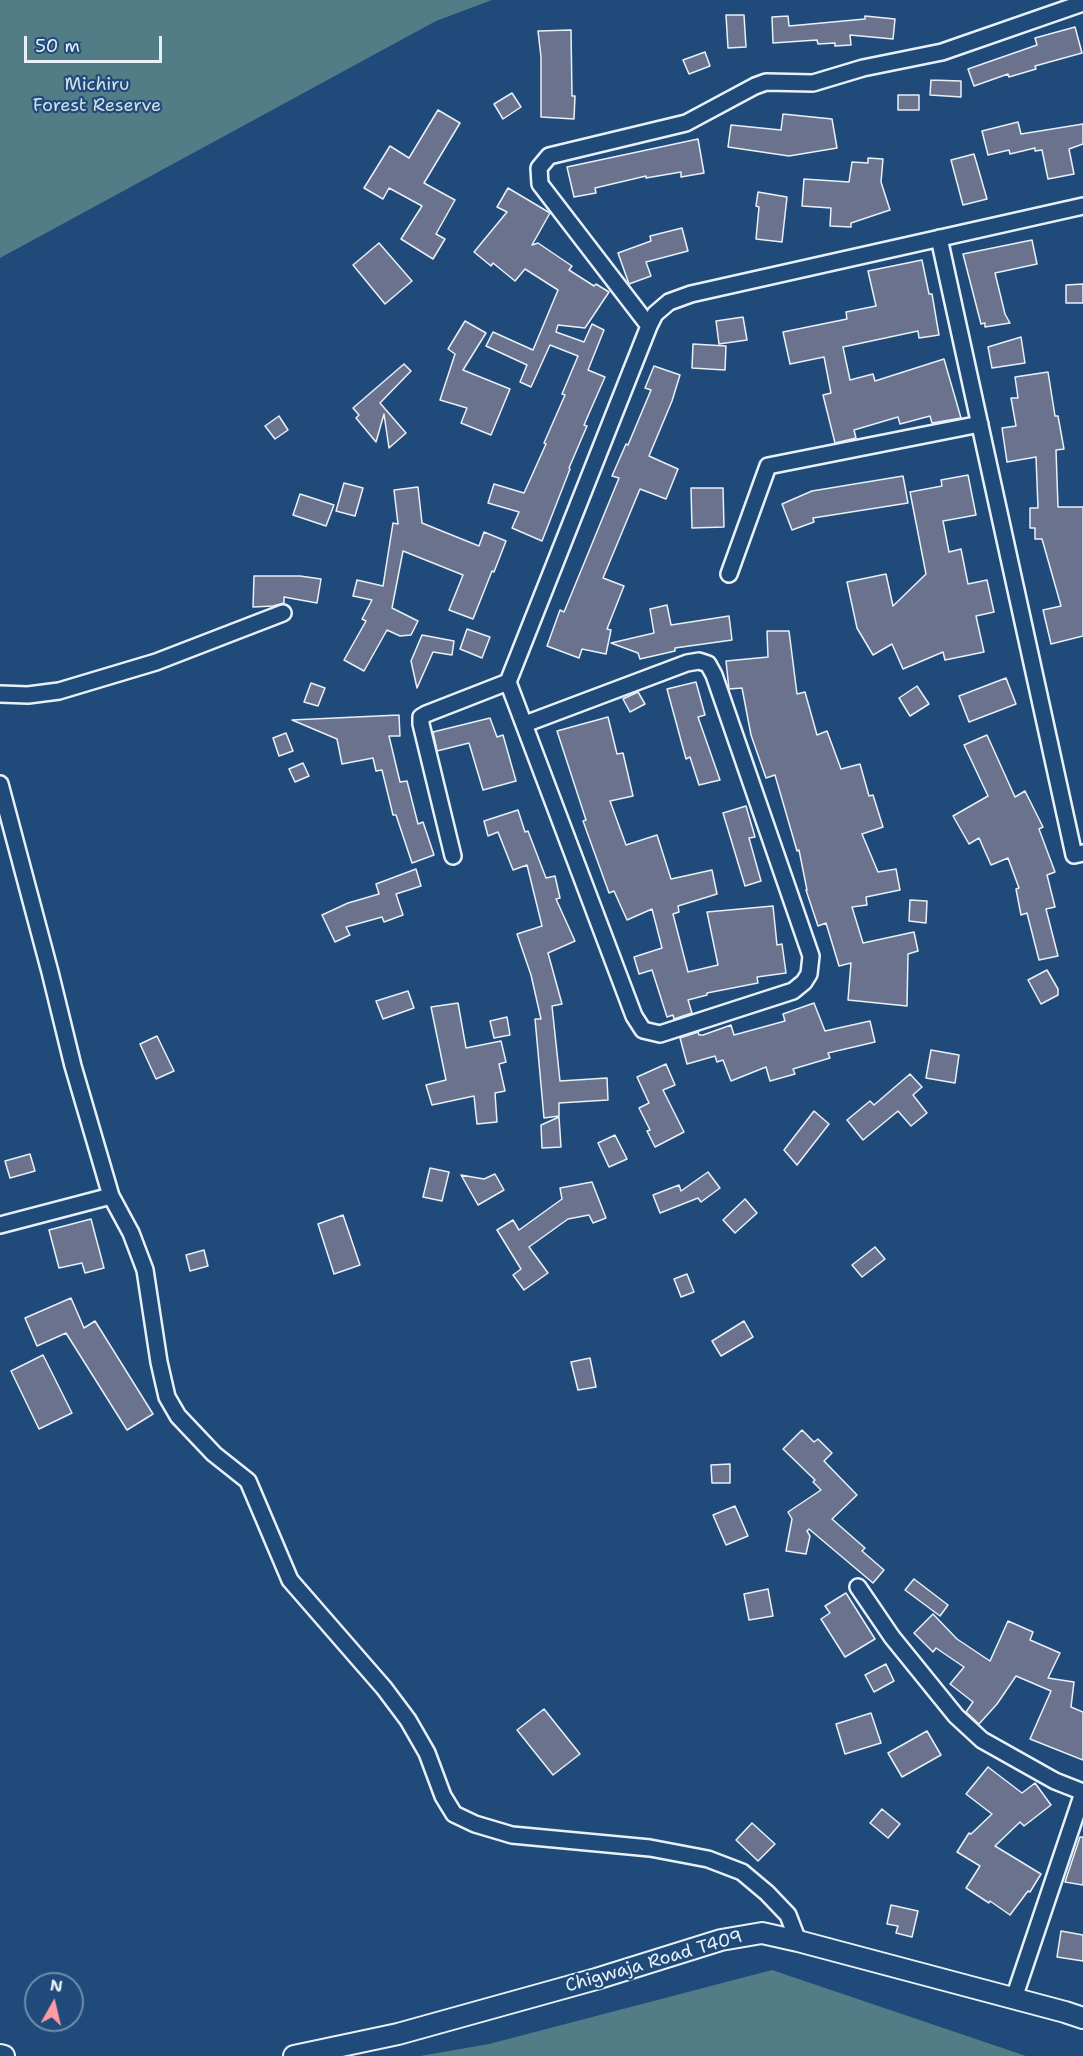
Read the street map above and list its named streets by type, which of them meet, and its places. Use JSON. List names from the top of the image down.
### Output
{
  "streets": {
    "street": ["Chigwaja Road T409"]
  },
  "parks": ["Michiru Forest Reserve"],
  "scale_bar": "50 m",
  "north": "top"
}
